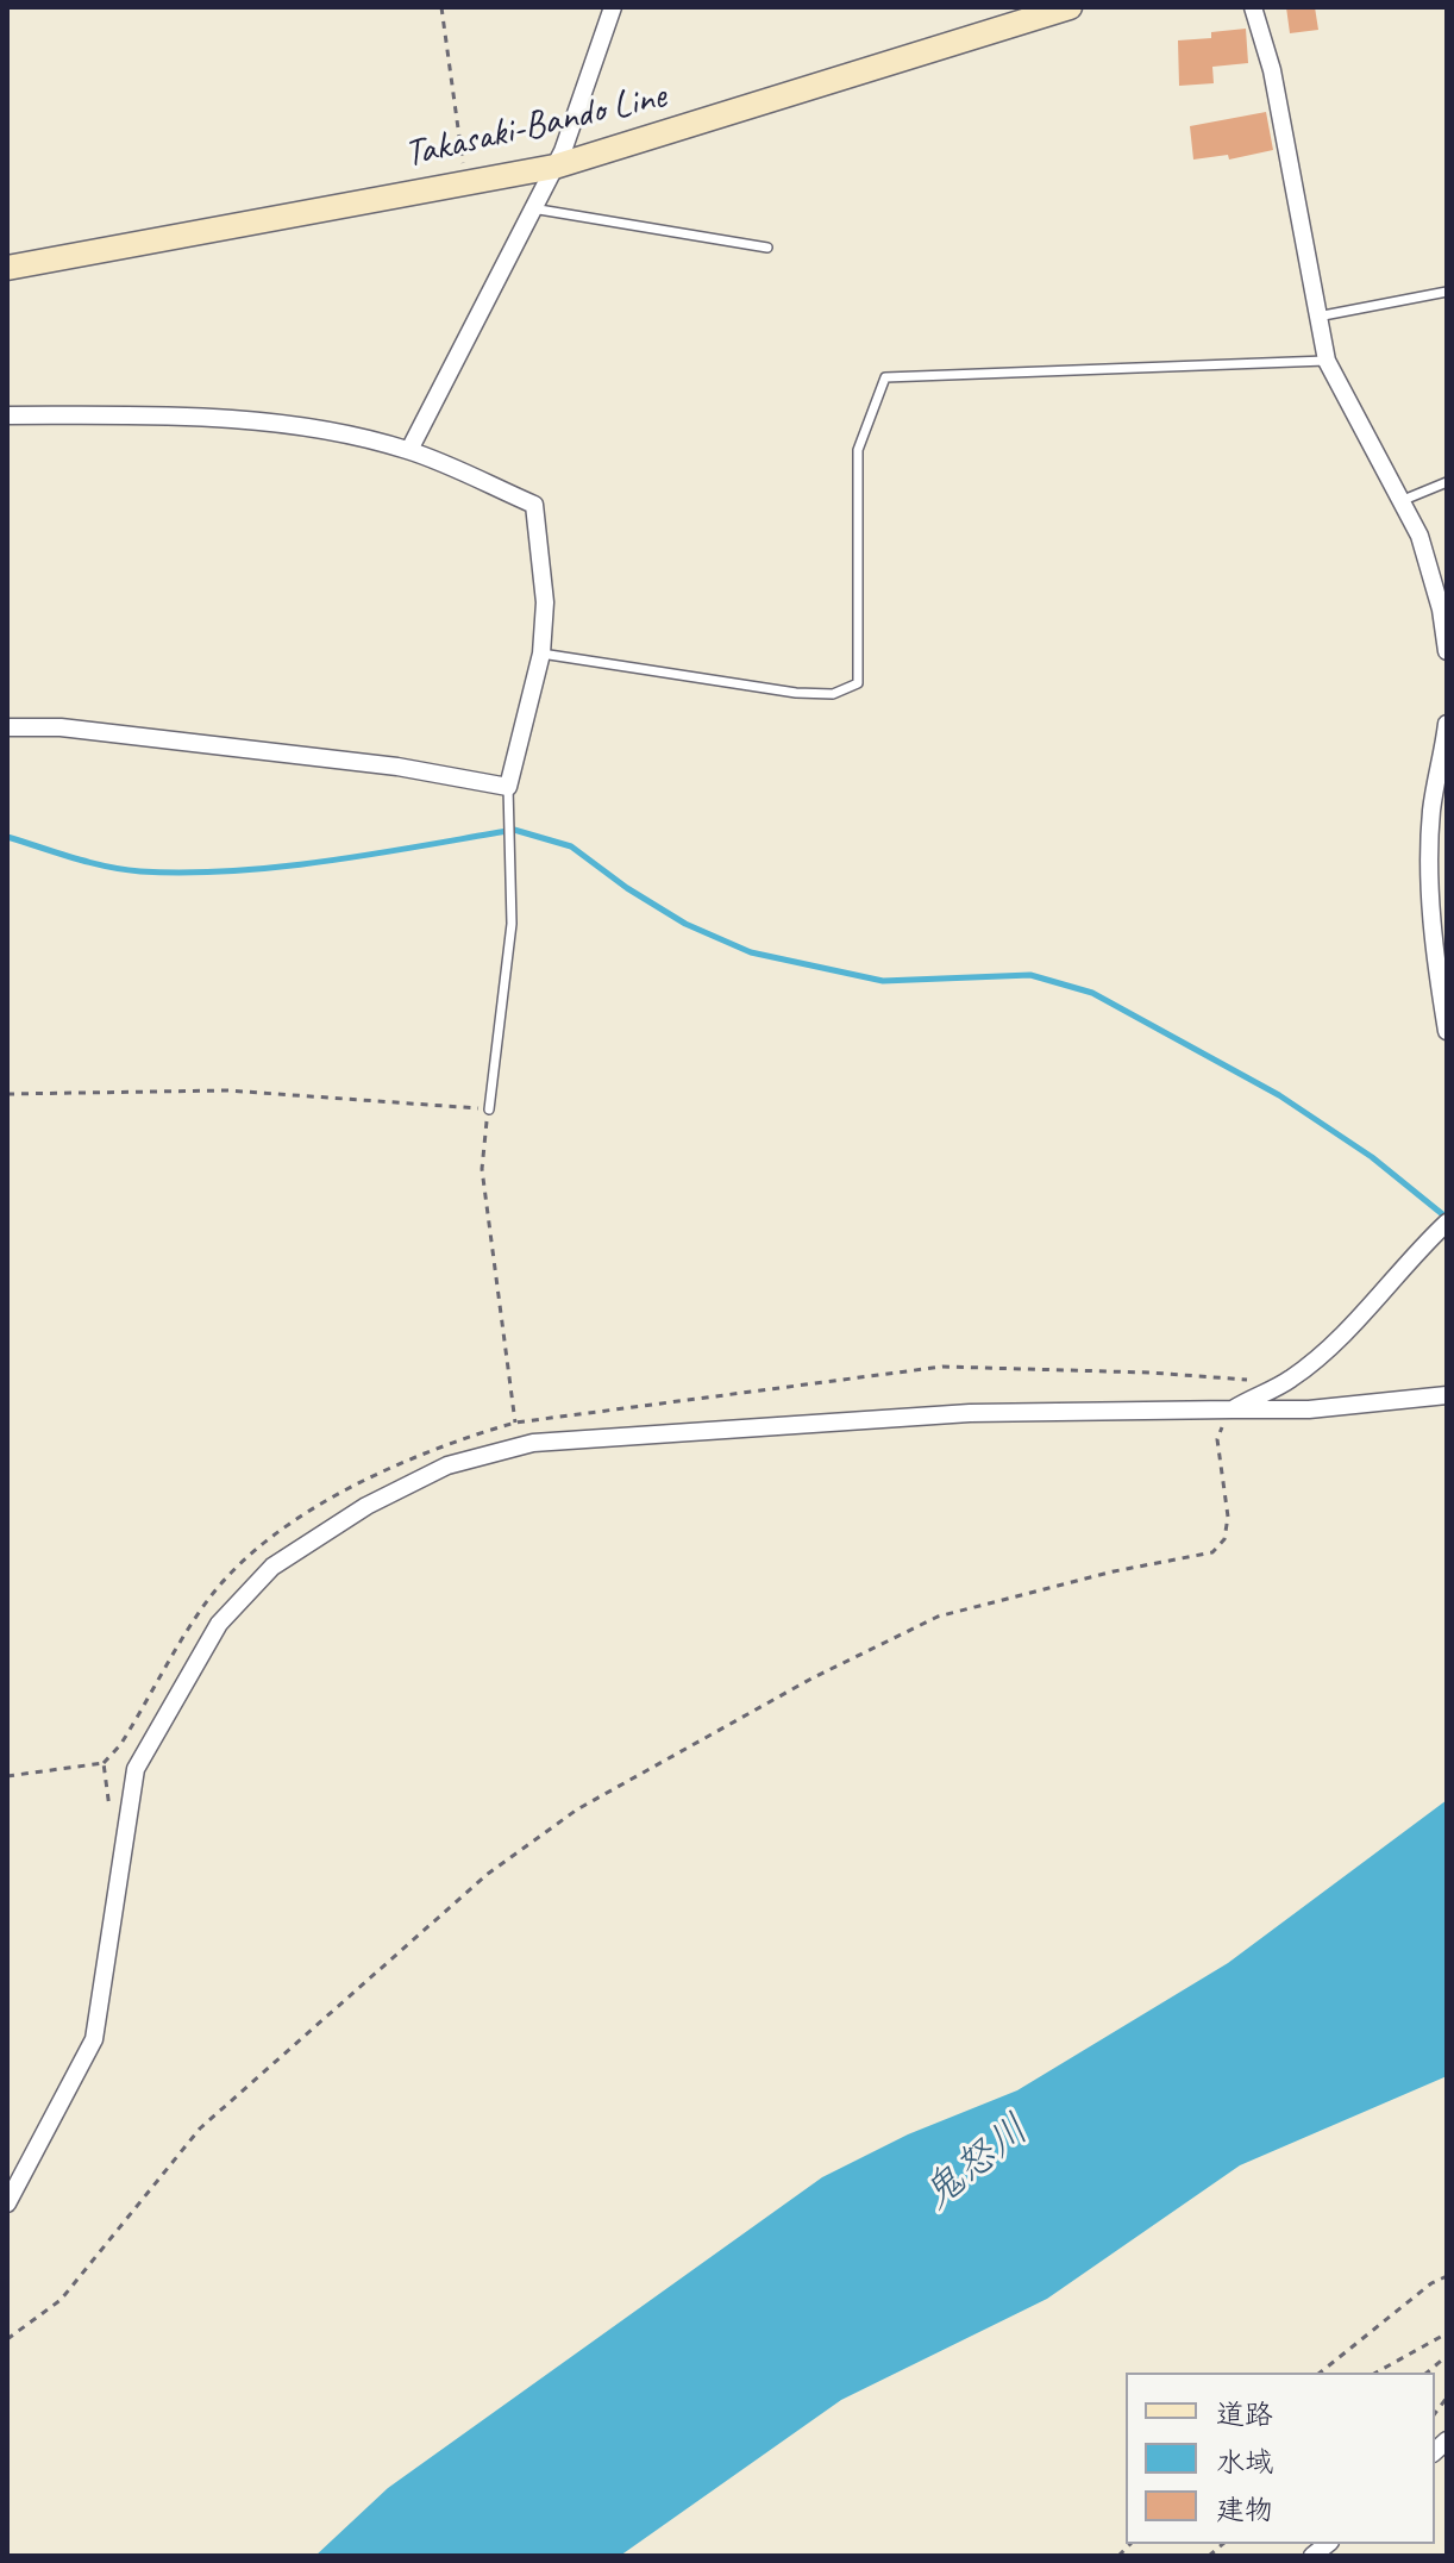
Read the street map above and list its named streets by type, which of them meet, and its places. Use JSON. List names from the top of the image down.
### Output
{
  "streets": {
    "main road": ["Takasaki-Bando Line"]
  },
  "water": ["鬼怒川"],
  "legend": ["道路", "水域", "建物"]
}
